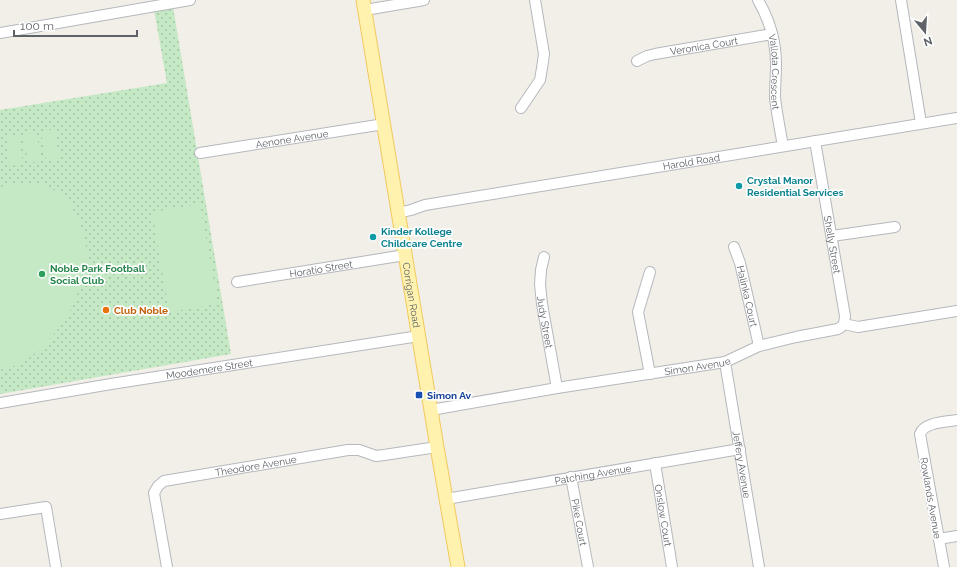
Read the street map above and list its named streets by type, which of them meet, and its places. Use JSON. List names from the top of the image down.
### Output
{
  "streets": {
    "main road": ["Corrigan Road"],
    "street": [
      "Veronica Court",
      "Vallota Crescent",
      "Aenone Avenue",
      "Harold Road",
      "Shelly Street",
      "Horatio Street",
      "Halinka Court",
      "Judy Street",
      "Simon Avenue",
      "Moodemere Street",
      "Jeffery Avenue",
      "Theodore Avenue",
      "Patching Avenue",
      "Rowlands Avenue",
      "Onslow Court",
      "Pike Court"
    ]
  },
  "crossings": [
    ["Veronica Court", "Vallota Crescent"],
    ["Vallota Crescent", "Harold Road"],
    ["Aenone Avenue", "Corrigan Road"],
    ["Harold Road", "Shelly Street"],
    ["Harold Road", "Corrigan Road"],
    ["Shelly Street", "Simon Avenue"],
    ["Horatio Street", "Corrigan Road"],
    ["Corrigan Road", "Simon Avenue"],
    ["Corrigan Road", "Moodemere Street"],
    ["Corrigan Road", "Theodore Avenue"],
    ["Corrigan Road", "Patching Avenue"],
    ["Halinka Court", "Simon Avenue"],
    ["Judy Street", "Simon Avenue"],
    ["Simon Avenue", "Jeffery Avenue"],
    ["Jeffery Avenue", "Patching Avenue"],
    ["Patching Avenue", "Onslow Court"],
    ["Patching Avenue", "Pike Court"]
  ],
  "places": {
    "other": [
      "Crystal Manor Residential Services",
      "Kinder Kollege Childcare Centre",
      "Noble Park Football Social Club",
      "Club Noble"
    ],
    "transit": ["Simon Av"]
  },
  "scale_bar": "100 m",
  "north": "bottom"
}
